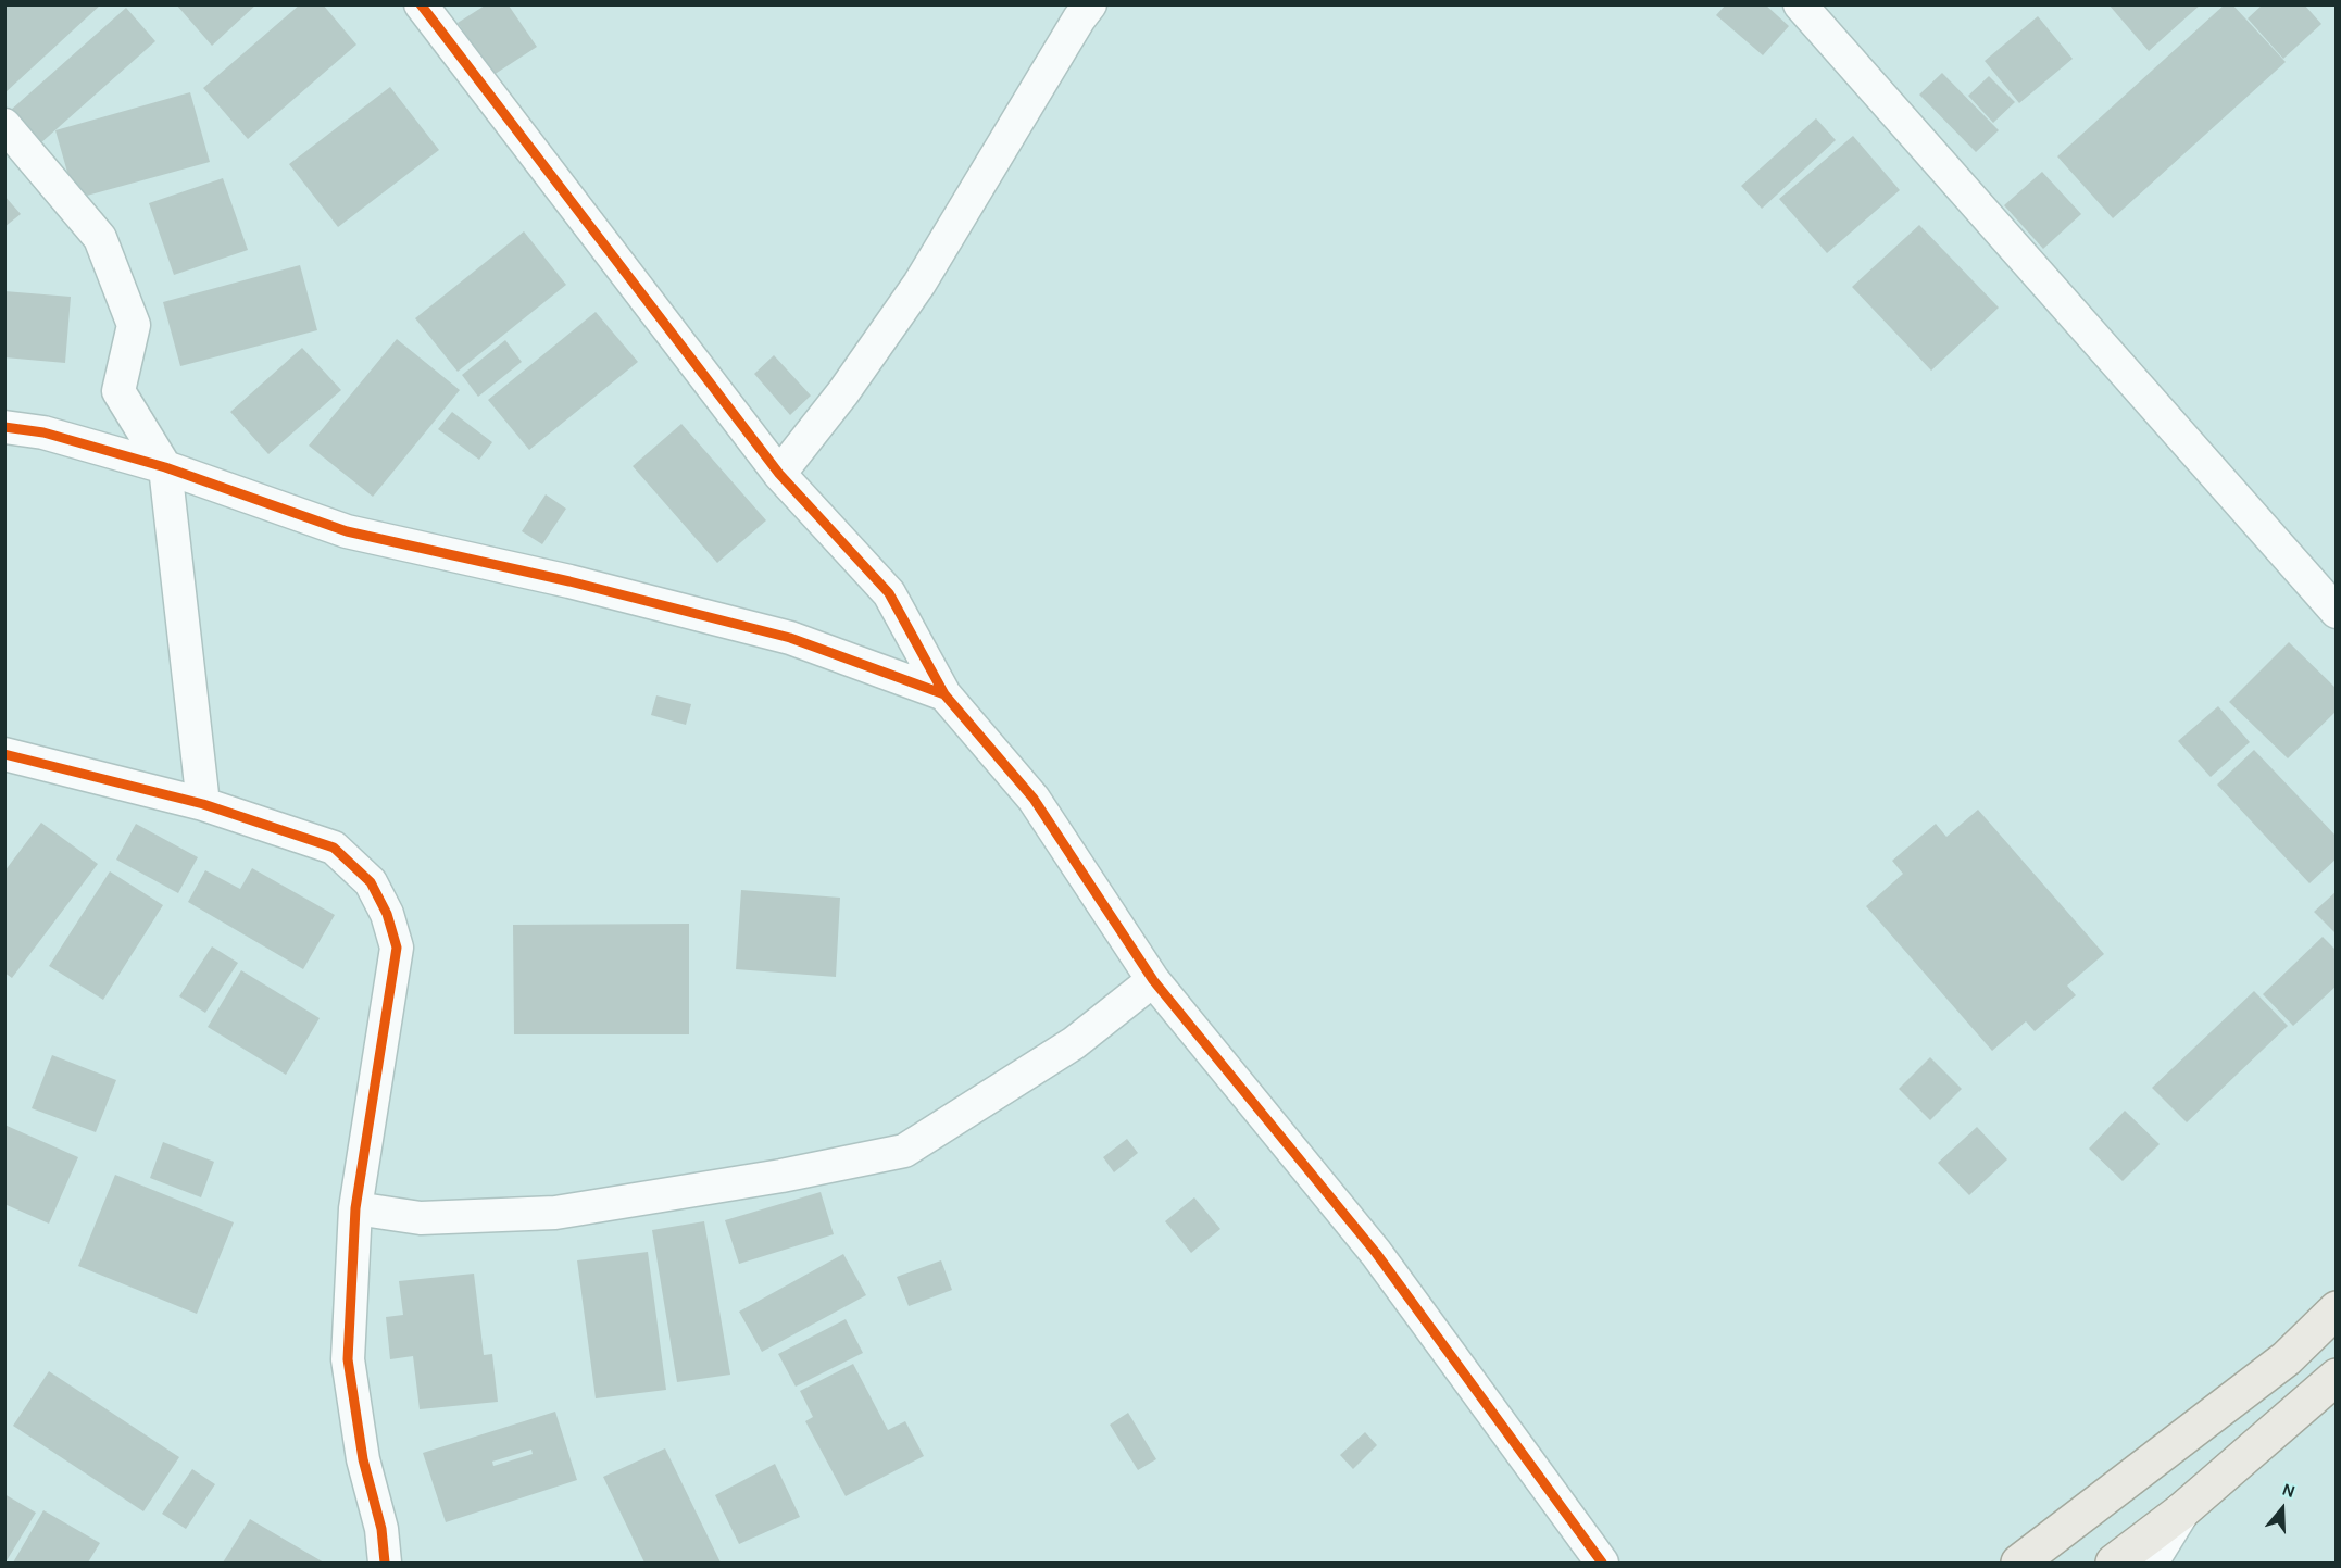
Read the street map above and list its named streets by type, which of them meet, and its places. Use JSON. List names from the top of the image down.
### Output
{
  "north": "top"
}
